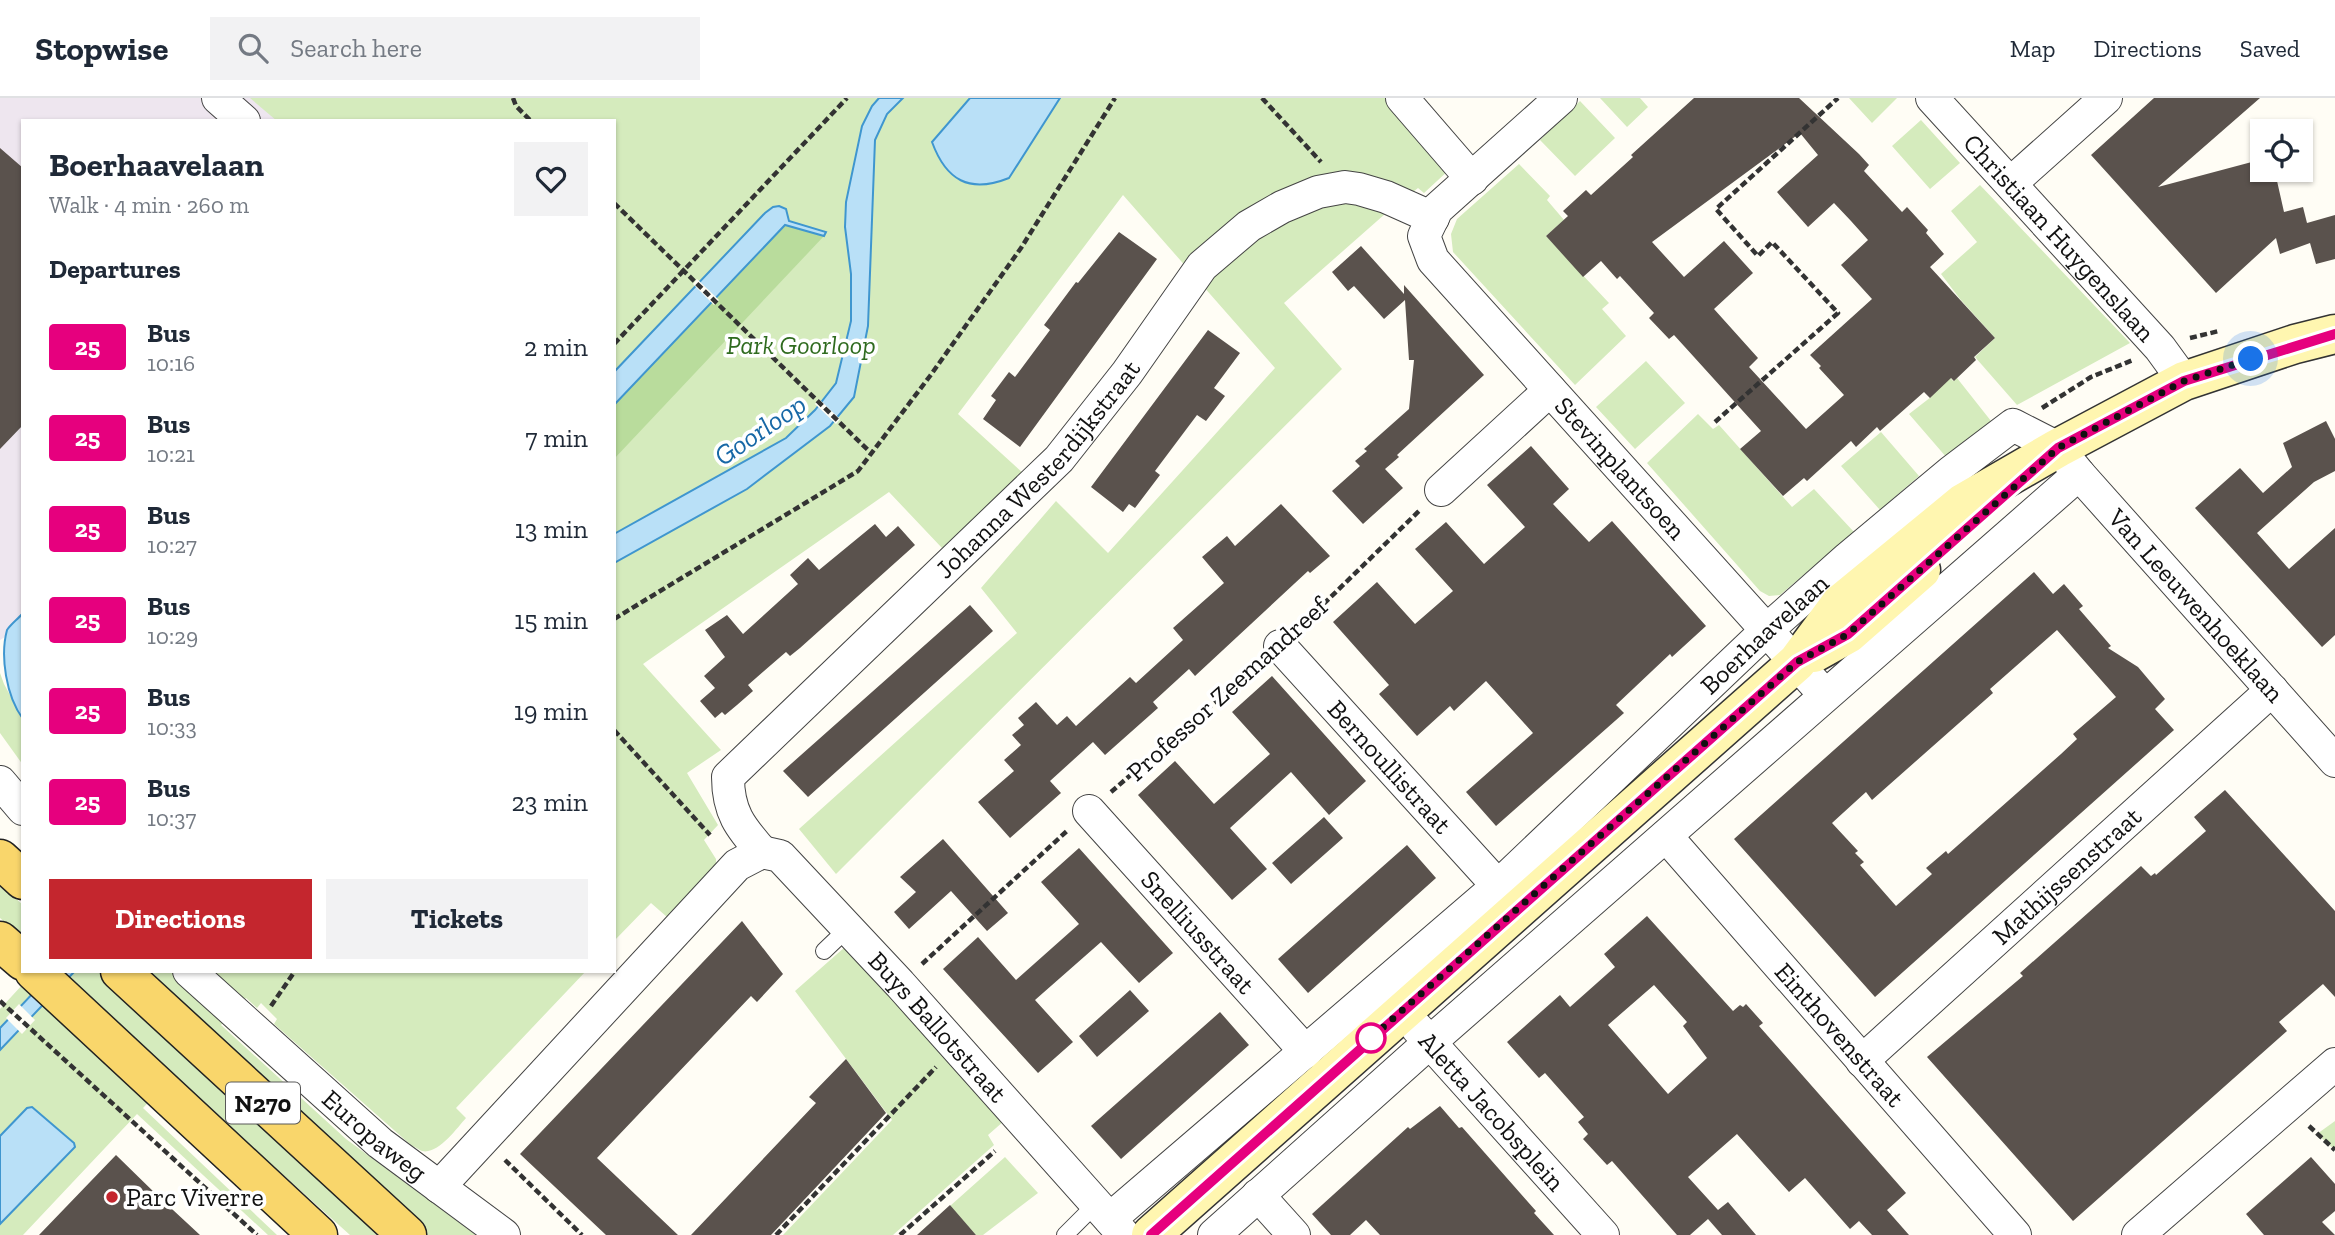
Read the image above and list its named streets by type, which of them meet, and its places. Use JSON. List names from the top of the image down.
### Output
{
  "streets": {
    "main road": ["Boerhaavelaan", "N270", "Europaweg"],
    "street": [
      "Christiaan Huygenslaan",
      "Johanna Westerdijkstraat",
      "Stevinplantsoen",
      "Van Leeuwenhoeklaan",
      "Bernoullistraat",
      "Mathijssenstraat",
      "Snelliusstraat",
      "Buys Ballotstraat",
      "Einthovenstraat",
      "Aletta Jacobsplein"
    ],
    "path": ["Professor Zeemandreef"]
  },
  "crossings": [
    ["Christiaan Huygenslaan", "Boerhaavelaan"],
    ["Johanna Westerdijkstraat", "Stevinplantsoen"],
    ["Johanna Westerdijkstraat", "Buys Ballotstraat"],
    ["Stevinplantsoen", "Boerhaavelaan"],
    ["Van Leeuwenhoeklaan", "Boerhaavelaan"],
    ["Van Leeuwenhoeklaan", "Mathijssenstraat"],
    ["Boerhaavelaan", "Bernoullistraat"],
    ["Boerhaavelaan", "Snelliusstraat"],
    ["Boerhaavelaan", "Buys Ballotstraat"],
    ["Boerhaavelaan", "Einthovenstraat"],
    ["Boerhaavelaan", "Aletta Jacobsplein"],
    ["Professor Zeemandreef", "Bernoullistraat"],
    ["Professor Zeemandreef", "Snelliusstraat"],
    ["Professor Zeemandreef", "Buys Ballotstraat"],
    ["Mathijssenstraat", "Einthovenstraat"]
  ],
  "water": ["Goorloop"],
  "parks": ["Park Goorloop"],
  "places": ["Parc Viverre"],
  "lines": ["bus line 25"],
  "page": {
    "header": "Stopwise",
    "search": "Search here",
    "nav": ["Map", "Directions", "Saved"],
    "heading": [
      ["Boerhaavelaan", "Walk · 4 min · 260 m"],
      "Departures"
    ],
    "list": [
      {
        "mark": "25",
        "name": "Bus",
        "note": "10:16",
        "value": "2 min"
      },
      {
        "mark": "25",
        "name": "Bus",
        "note": "10:21",
        "value": "7 min"
      },
      {
        "mark": "25",
        "name": "Bus",
        "note": "10:27",
        "value": "13 min"
      },
      {
        "mark": "25",
        "name": "Bus",
        "note": "10:29",
        "value": "15 min"
      },
      {
        "mark": "25",
        "name": "Bus",
        "note": "10:33",
        "value": "19 min"
      },
      {
        "mark": "25",
        "name": "Bus",
        "note": "10:37",
        "value": "23 min"
      }
    ],
    "buttons": ["Directions", "Tickets"]
  }
}
